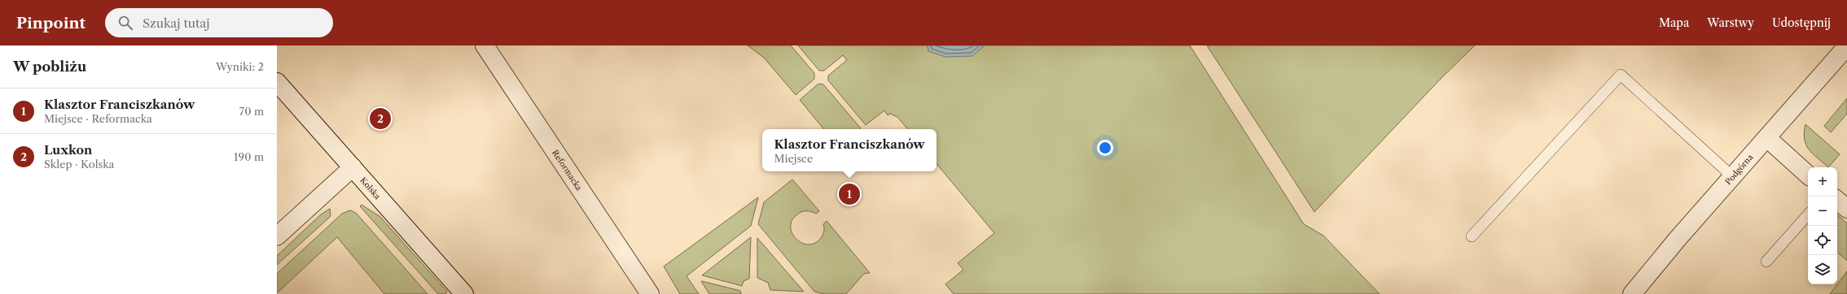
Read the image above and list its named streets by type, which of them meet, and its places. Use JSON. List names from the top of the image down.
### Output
{
  "streets": {
    "street": ["Reformacka", "Podgórna", "Kolska"]
  },
  "page": {
    "header": "Pinpoint",
    "search": "Szukaj tutaj",
    "nav": ["Mapa", "Warstwy", "Udostępnij"],
    "heading": ["W pobliżu", "Wyniki: 2"],
    "list": [
      {
        "mark": "1",
        "name": "Klasztor Franciszkanów",
        "note": "Miejsce · Reformacka",
        "value": "70 m"
      },
      {
        "mark": "2",
        "name": "Luxkon",
        "note": "Sklep · Kolska",
        "value": "190 m"
      }
    ],
    "pins": ["2", "1"],
    "popup": ["Klasztor Franciszkanów", "Miejsce"],
    "map_buttons": ["+", "−"]
  }
}
